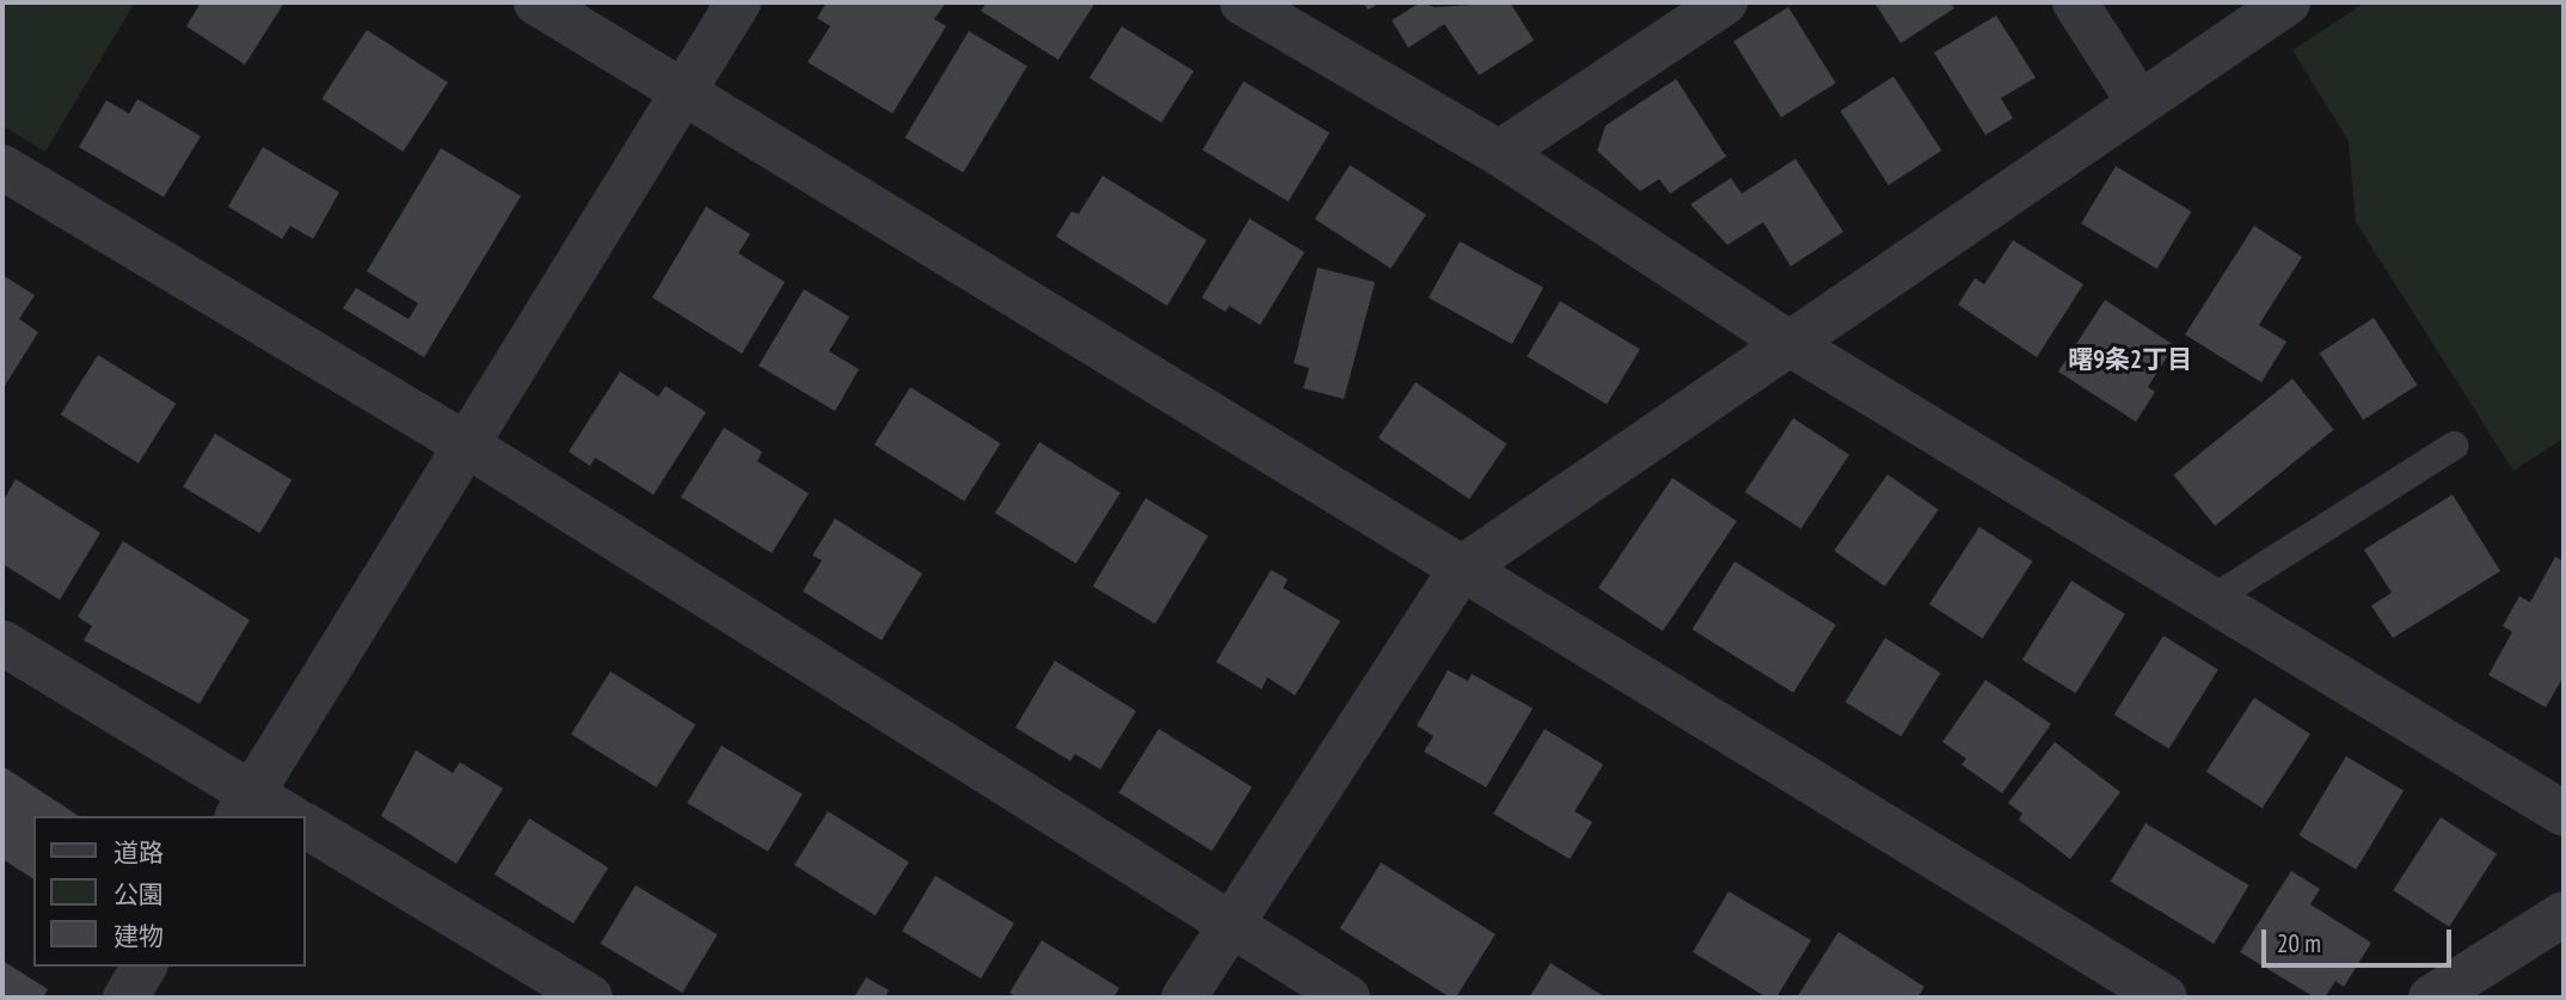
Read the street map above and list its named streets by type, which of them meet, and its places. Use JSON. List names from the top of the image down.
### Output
{
  "districts": ["曙9条2丁目"],
  "legend": ["道路", "公園", "建物"],
  "scale_bar": "20 m"
}
